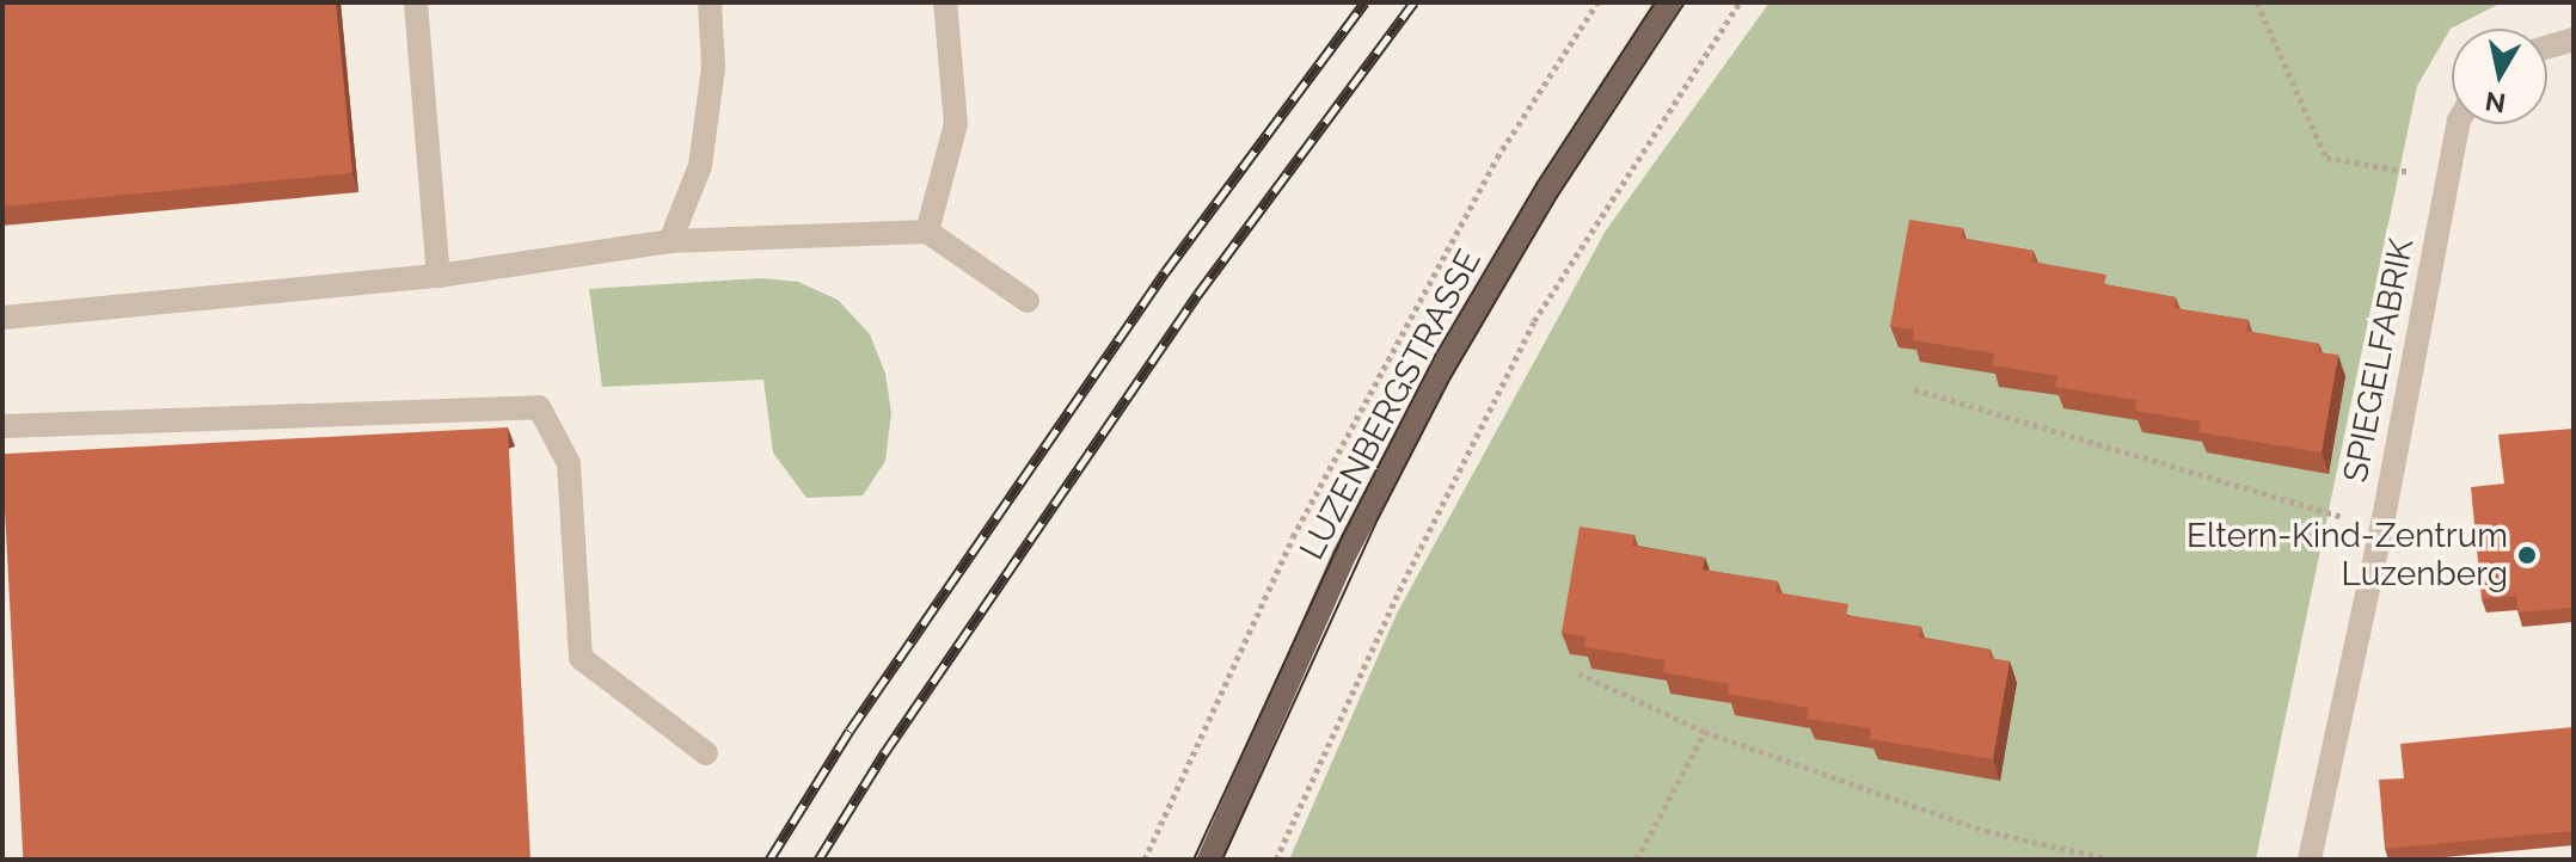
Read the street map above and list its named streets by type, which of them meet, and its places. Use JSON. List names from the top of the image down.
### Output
{
  "streets": {
    "main road": ["LUZENBERGSTRASSE"],
    "street": ["SPIEGELFABRIK"]
  },
  "places": ["Eltern-Kind-Zentrum Luzenberg"],
  "north": "bottom"
}
